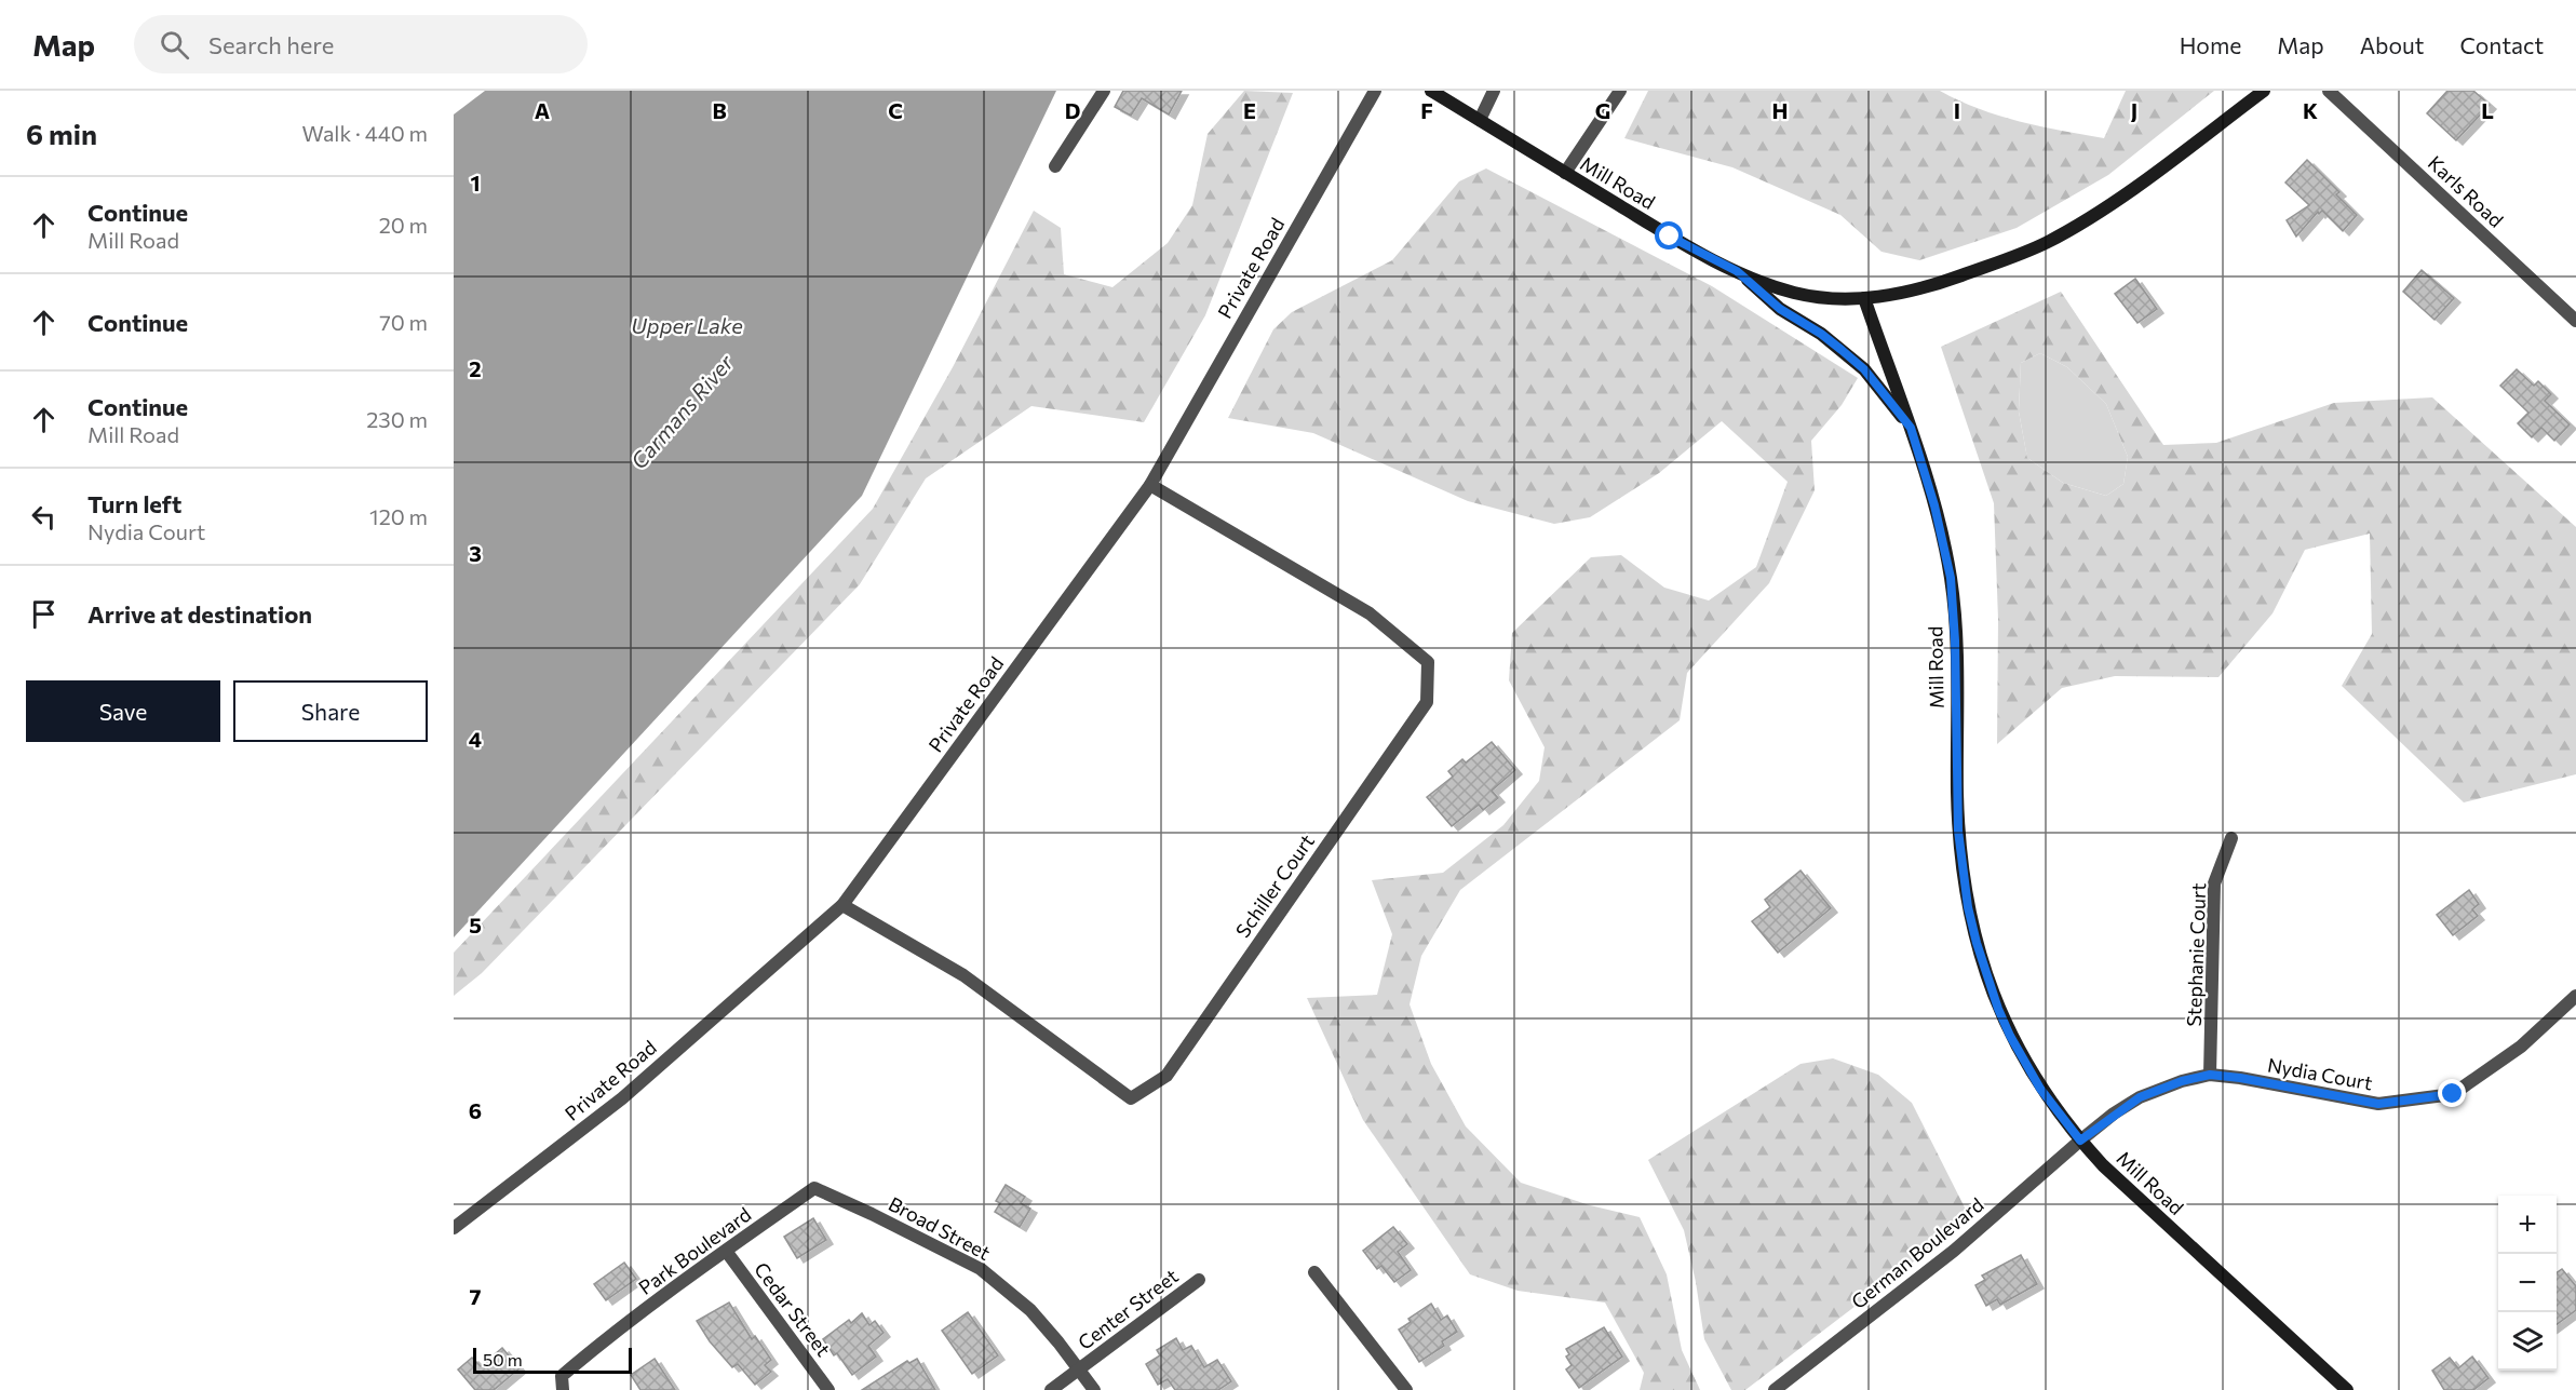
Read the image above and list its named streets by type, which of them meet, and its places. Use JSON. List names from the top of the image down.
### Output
{
  "streets": {
    "main road": ["Mill Road"],
    "street": [
      "Karls Road",
      "Private Road",
      "Schiller Court",
      "Stephanie Court",
      "Nydia Court",
      "Broad Street",
      "Park Boulevard",
      "German Boulevard",
      "Cedar Street",
      "Center Street"
    ]
  },
  "crossings": [
    ["Mill Road", "Nydia Court"],
    ["Mill Road", "German Boulevard"],
    ["Private Road", "Schiller Court"],
    ["Stephanie Court", "Nydia Court"],
    ["Nydia Court", "German Boulevard"],
    ["Broad Street", "Park Boulevard"],
    ["Broad Street", "Center Street"],
    ["Park Boulevard", "Cedar Street"]
  ],
  "water": ["Upper Lake", "Carmans River"],
  "scale_bar": "50 m",
  "page": {
    "header": "Map",
    "search": "Search here",
    "nav": [
      "Home",
      "Map",
      "About",
      "Contact"
    ],
    "heading": ["6 min", "Walk · 440 m"],
    "list": [
      ["Continue", "Mill Road", "20 m"],
      ["Continue", "70 m"],
      ["Continue", "Mill Road", "230 m"],
      ["Turn left", "Nydia Court", "120 m"],
      "Arrive at destination"
    ],
    "buttons": ["Save", "Share"],
    "map_buttons": ["+", "−"],
    "scale": "50 m"
  },
  "grid": {
    "columns": [
      "A",
      "B",
      "C",
      "D",
      "E",
      "F",
      "G",
      "H",
      "I",
      "J",
      "K",
      "L"
    ],
    "rows": [
      "1",
      "2",
      "3",
      "4",
      "5",
      "6",
      "7"
    ]
  }
}
